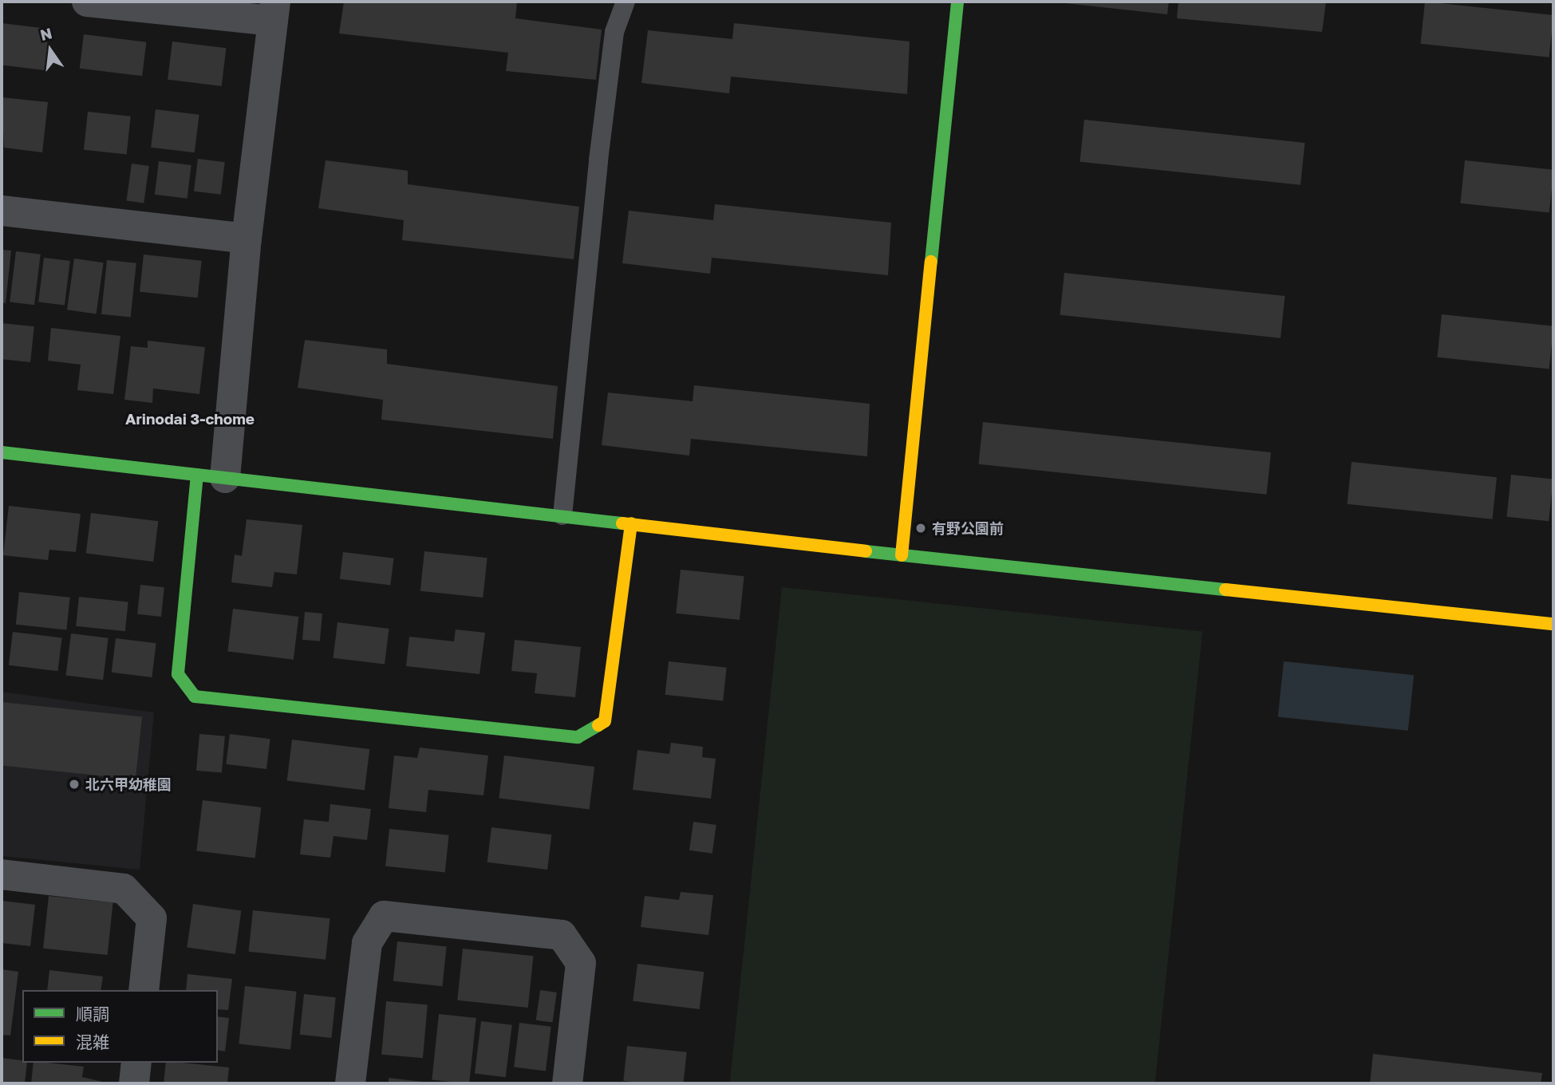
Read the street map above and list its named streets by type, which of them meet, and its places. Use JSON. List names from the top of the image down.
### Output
{
  "districts": ["Arinodai 3-chome"],
  "places": ["有野公園前", "北六甲幼稚園"],
  "legend": ["順調", "混雑"],
  "north": "top"
}
